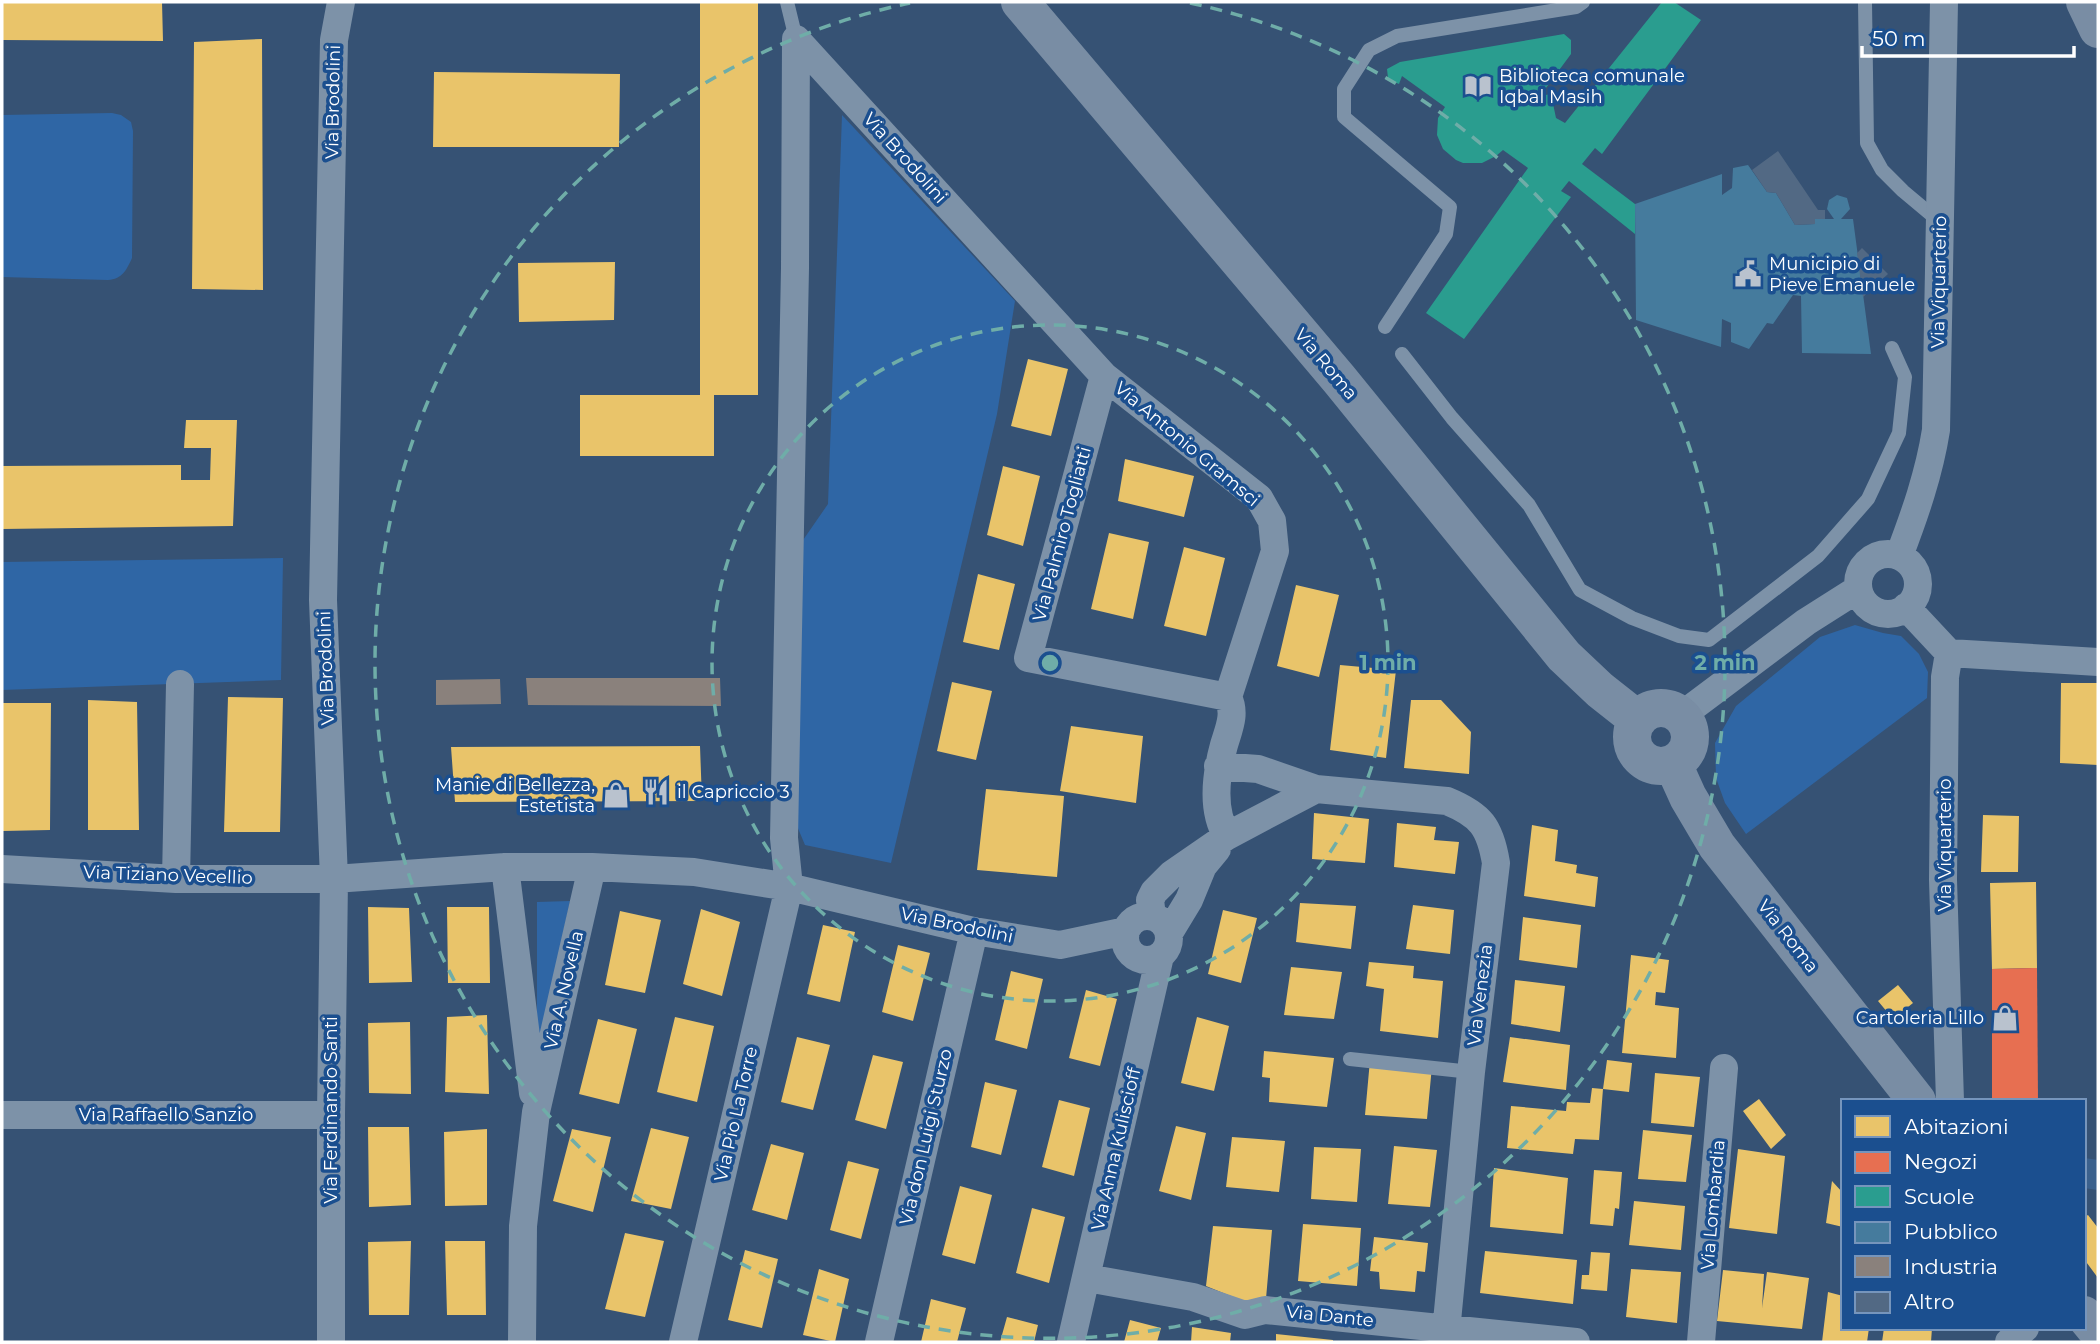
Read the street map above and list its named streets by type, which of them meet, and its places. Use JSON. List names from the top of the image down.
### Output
{
  "streets": {
    "street": [
      "Via Brodolini",
      "Via Viquarterio",
      "Via Roma",
      "Via Antonio Gramsci",
      "Via Palmiro Togliatti",
      "Via Tiziano Vecellio",
      "Via A. Novella",
      "Via Venezia",
      "Via Ferdinando Santi",
      "Via Pio La Torre",
      "Via Raffaello Sanzio",
      "Via don Luigi Sturzo",
      "Via Anna Kuliscioff",
      "Via Lombardia",
      "Via Dante"
    ]
  },
  "crossings": [
    ["Via Brodolini", "Via Antonio Gramsci"],
    ["Via Brodolini", "Via Palmiro Togliatti"],
    ["Via Brodolini", "Via Tiziano Vecellio"],
    ["Via Brodolini", "Via A. Novella"],
    ["Via Brodolini", "Via Ferdinando Santi"],
    ["Via Brodolini", "Via Pio La Torre"],
    ["Via Brodolini", "Via don Luigi Sturzo"],
    ["Via Brodolini", "Via Anna Kuliscioff"],
    ["Via Antonio Gramsci", "Via Palmiro Togliatti"],
    ["Via Antonio Gramsci", "Via Venezia"],
    ["Via Tiziano Vecellio", "Via Ferdinando Santi"],
    ["Via Venezia", "Via Dante"],
    ["Via Ferdinando Santi", "Via Raffaello Sanzio"],
    ["Via Anna Kuliscioff", "Via Dante"]
  ],
  "places": {
    "library": ["Biblioteca comunale Iqbal Masih"],
    "public building": ["Municipio di Pieve Emanuele"],
    "restaurant": ["il Capriccio 3"],
    "shop": ["Manie di Bellezza, Estetista", "Cartoleria Lillo"]
  },
  "legend": [
    "Abitazioni",
    "Negozi",
    "Scuole",
    "Pubblico",
    "Industria",
    "Altro"
  ],
  "scale_bar": "50 m",
  "rings": ["1 min", "2 min"]
}
